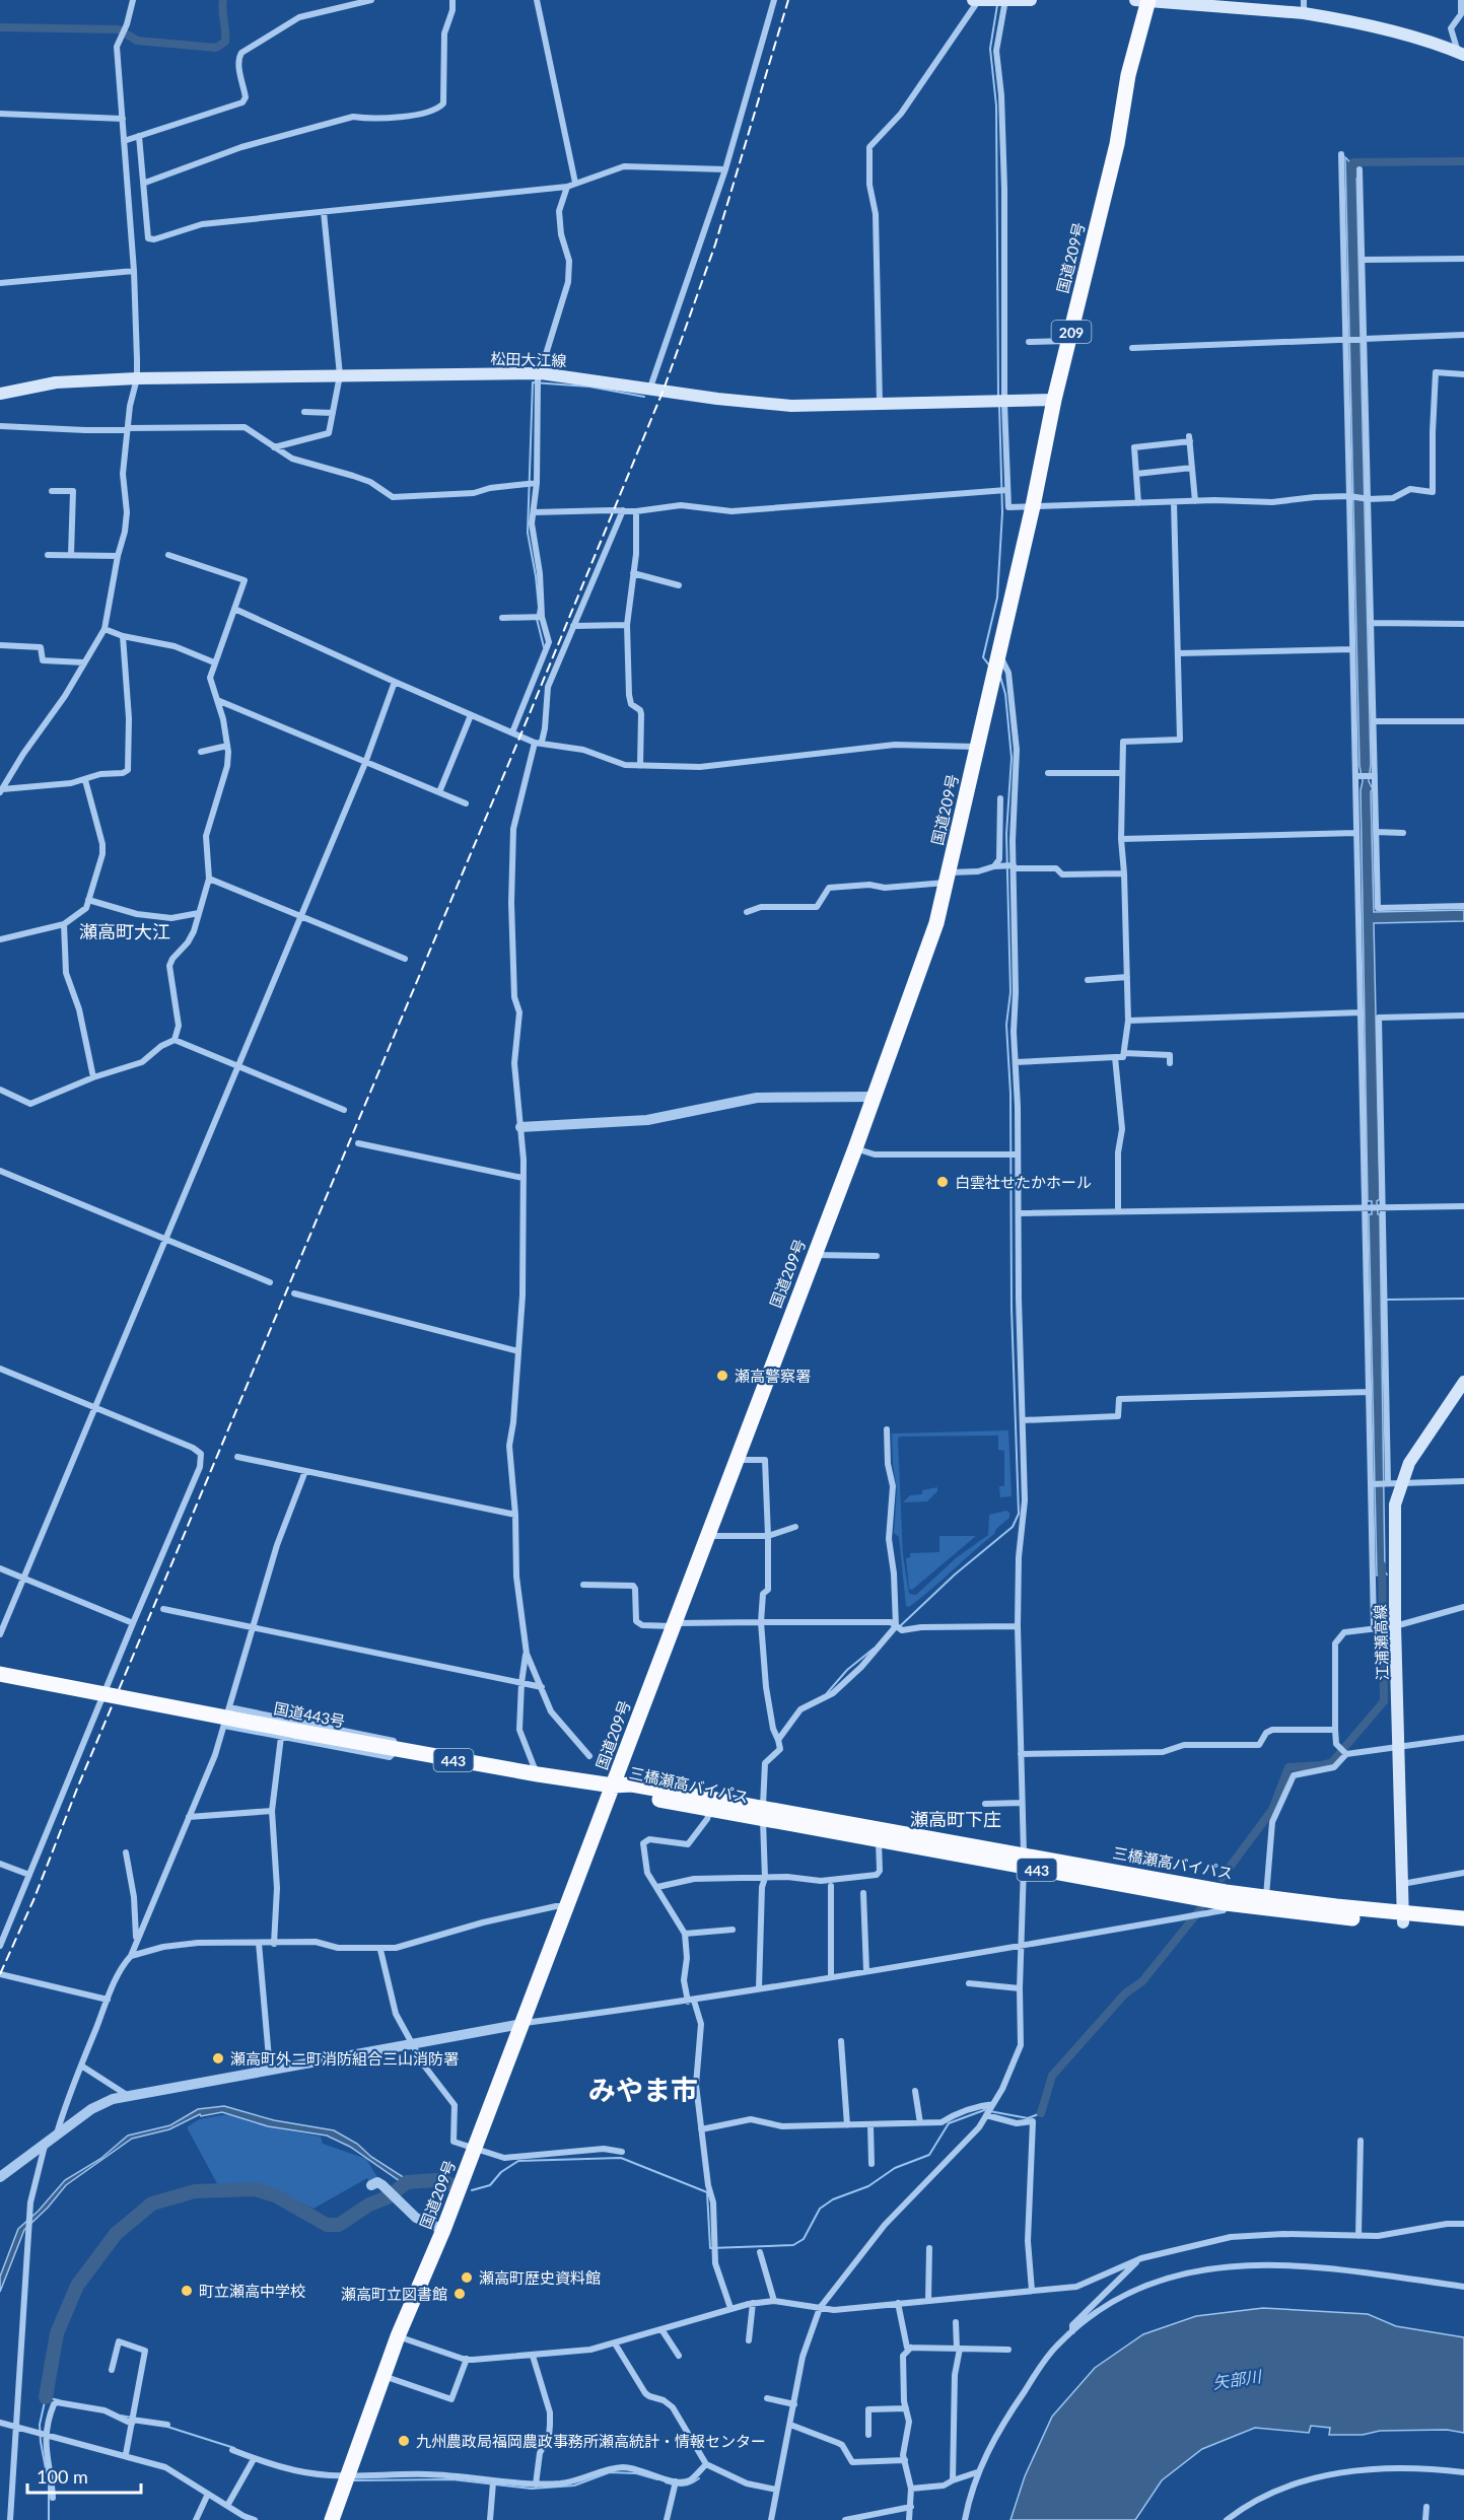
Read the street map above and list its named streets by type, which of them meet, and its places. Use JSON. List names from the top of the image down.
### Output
{
  "streets": {
    "highway": [
      "国道209号",
      "209",
      "国道443号",
      "443",
      "三橋瀬高バイパス"
    ],
    "main road": ["松田大江線", "江浦瀬高線"]
  },
  "crossings": [
    ["国道209号", "松田大江線"],
    ["国道209号", "国道443号"],
    ["国道209号", "三橋瀬高バイパス"],
    ["江浦瀬高線", "三橋瀬高バイパス"],
    ["国道443号", "三橋瀬高バイパス"]
  ],
  "districts": ["瀬高町大江", "瀬高町下庄", "みやま市"],
  "water": ["矢部川"],
  "places": [
    "白雲社せたかホール",
    "瀬高警察署",
    "瀬高町外二町消防組合三山消防署",
    "瀬高町歴史資料館",
    "町立瀬高中学校",
    "瀬高町立図書館",
    "九州農政局福岡農政事務所瀬高統計・情報センター"
  ],
  "scale_bar": "100 m"
}
